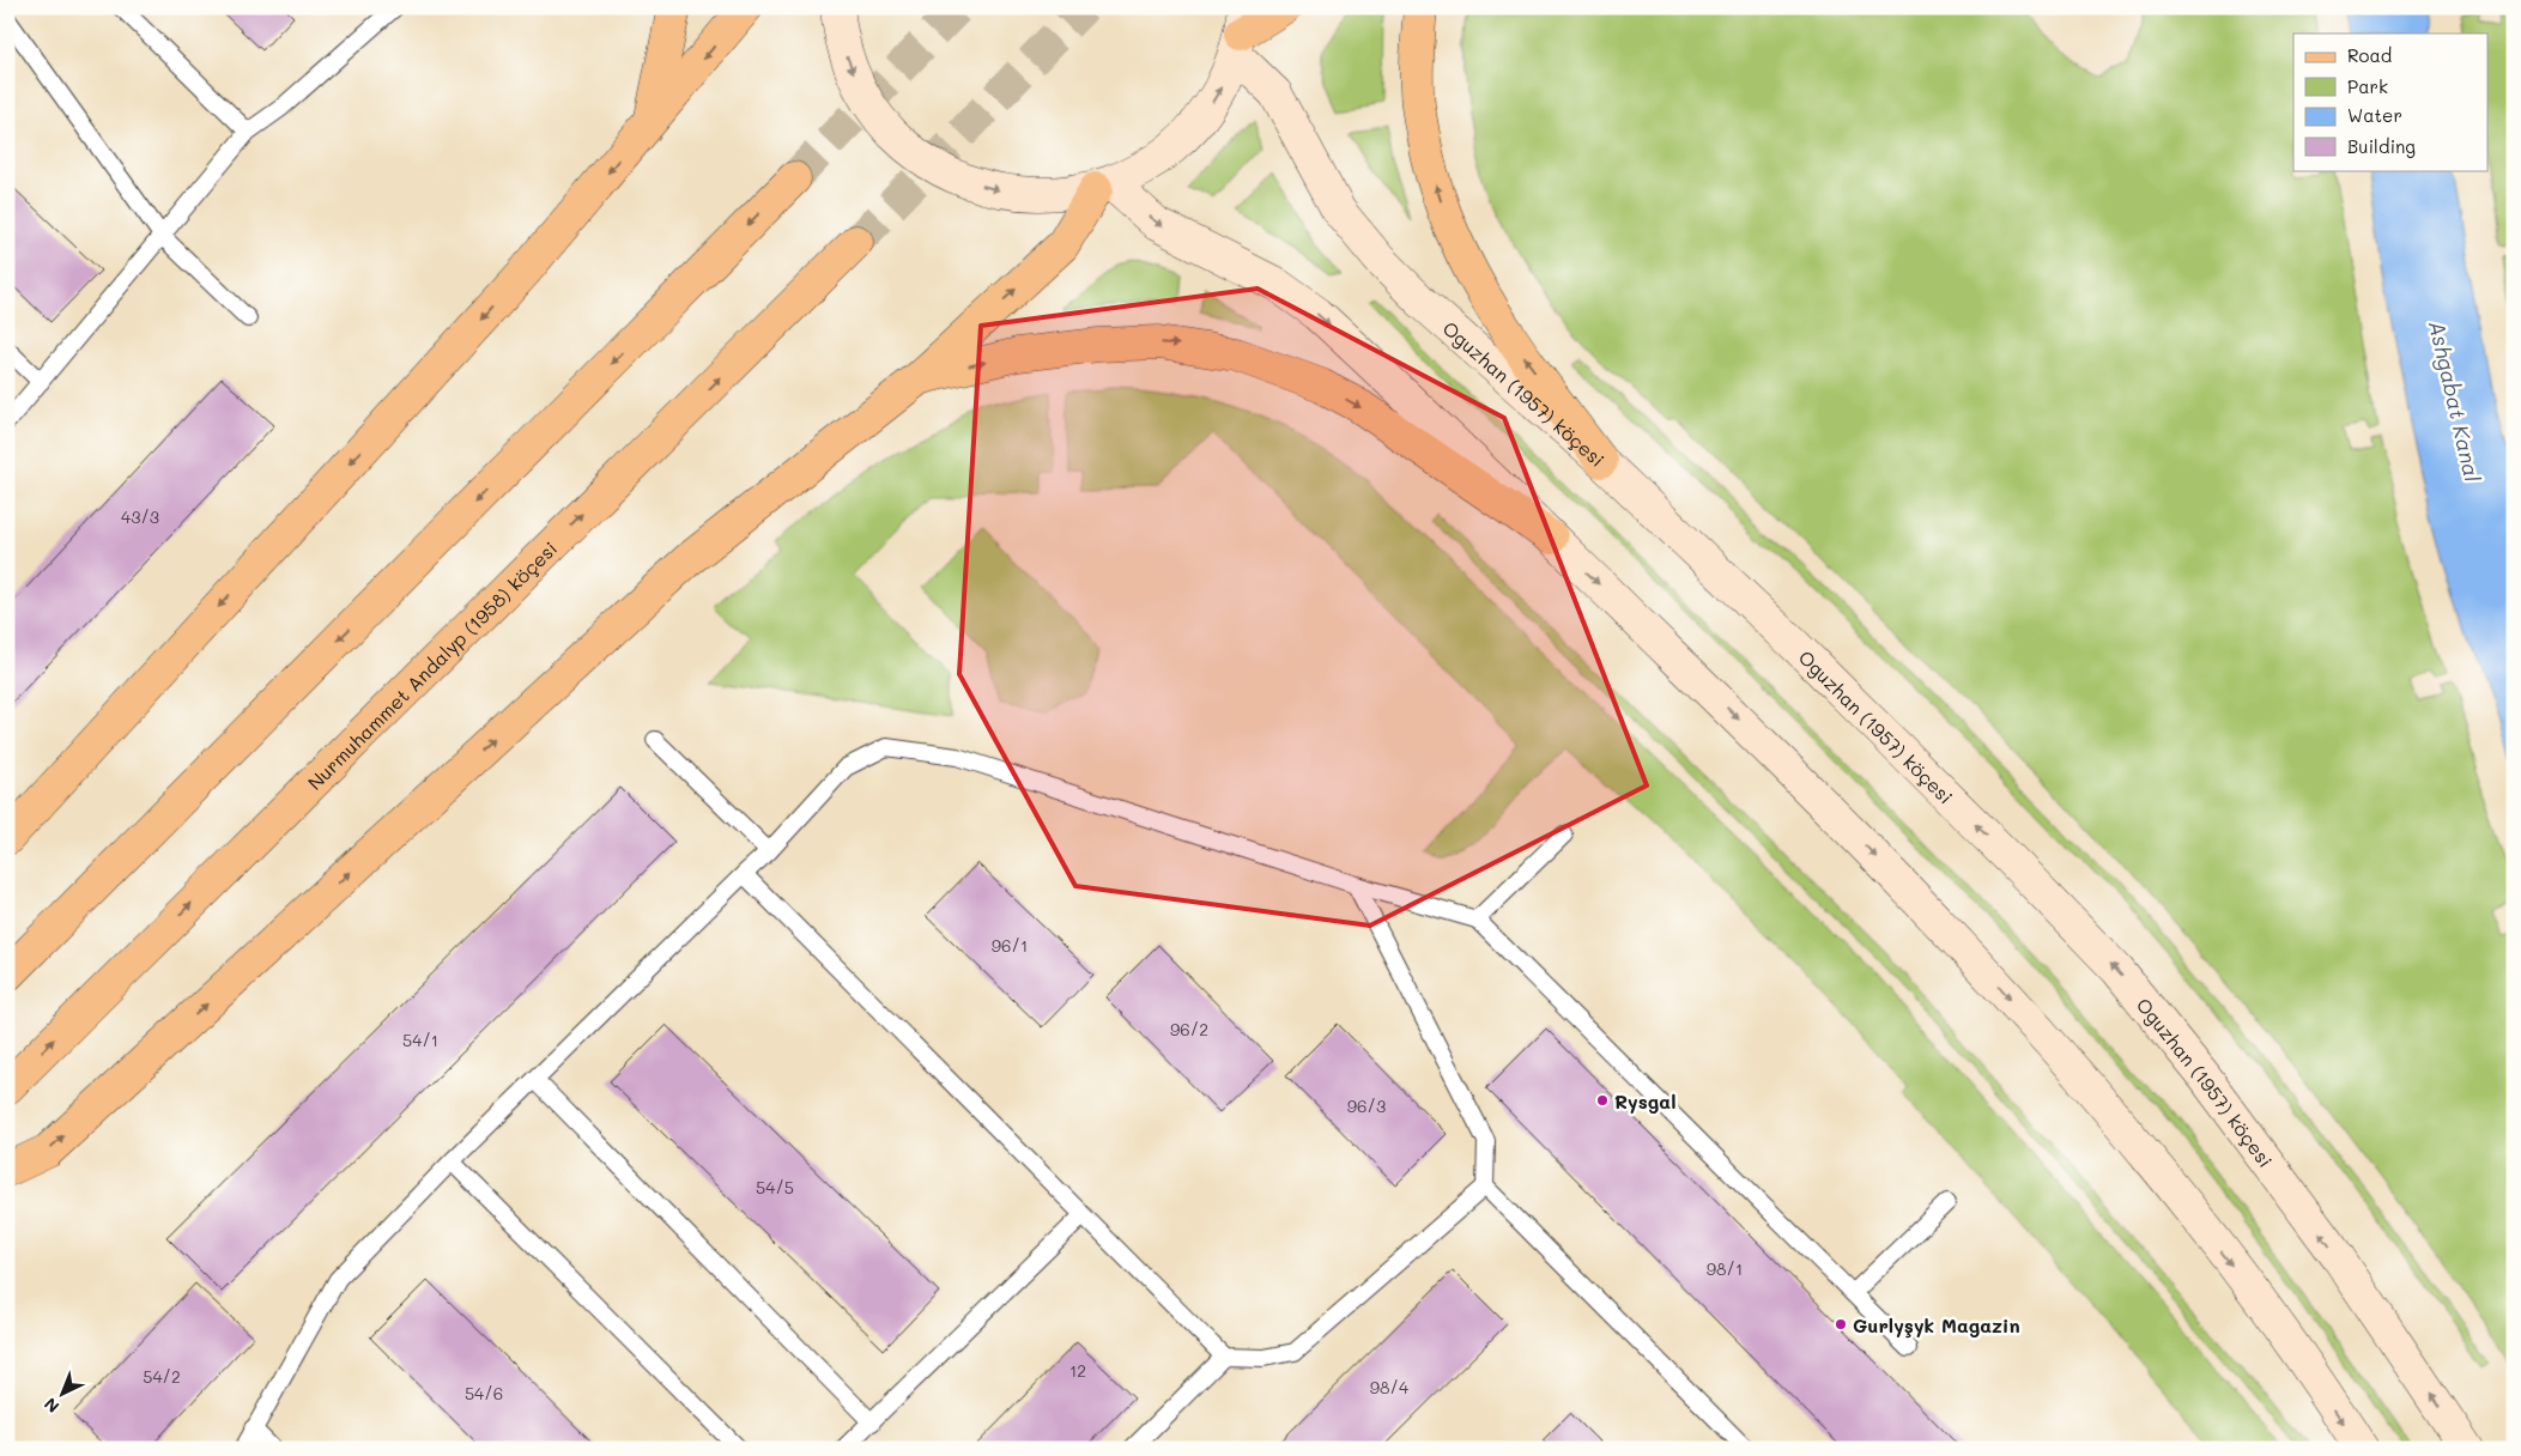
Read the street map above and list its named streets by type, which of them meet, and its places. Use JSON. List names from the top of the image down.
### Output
{
  "streets": {
    "main road": ["Oguzhan (1957) köçesi", "Nurmuhammet Andalyp (1958) köçesi"]
  },
  "water": ["Ashgabat Kanal"],
  "places": ["Rysgal", "Gurlyşyk Magazin"],
  "house_numbers": [
    "43/3",
    "96/1",
    "96/2",
    "54/1",
    "96/3",
    "54/5",
    "98/1",
    "12",
    "54/2",
    "98/4",
    "54/6"
  ],
  "legend": [
    "Road",
    "Park",
    "Water",
    "Building"
  ],
  "north": "bottom left"
}
